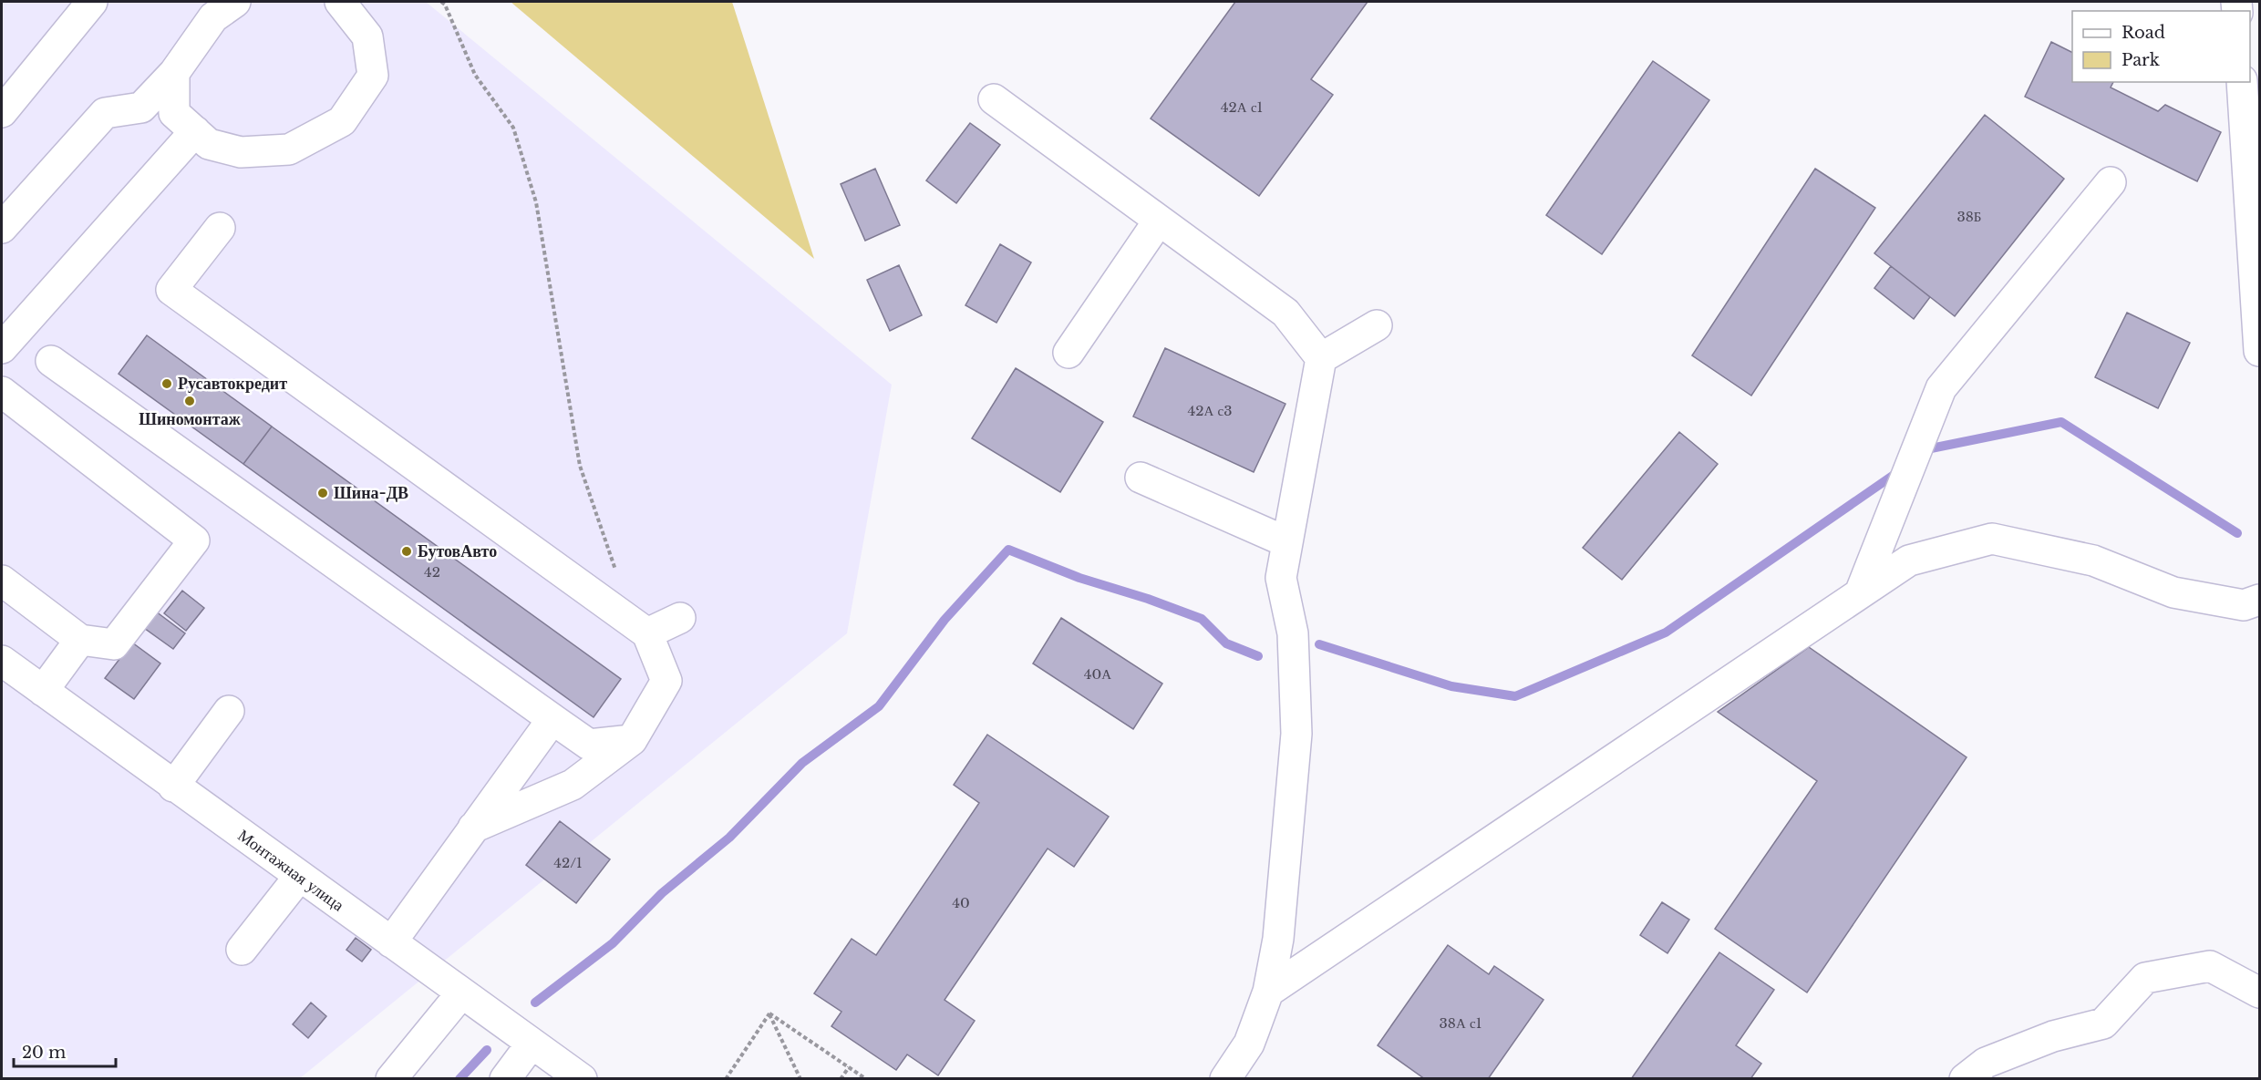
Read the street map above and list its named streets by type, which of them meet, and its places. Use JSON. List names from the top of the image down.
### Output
{
  "streets": {
    "street": ["Монтажная улица"]
  },
  "places": [
    "Русавтокредит",
    "Шиномонтаж",
    "Шина-ДВ",
    "БутовАвто"
  ],
  "house_numbers": [
    "42А с1",
    "38Б",
    "42А с3",
    "42",
    "40А",
    "42/1",
    "40",
    "38А с1"
  ],
  "legend": ["Road", "Park"],
  "scale_bar": "20 m"
}
